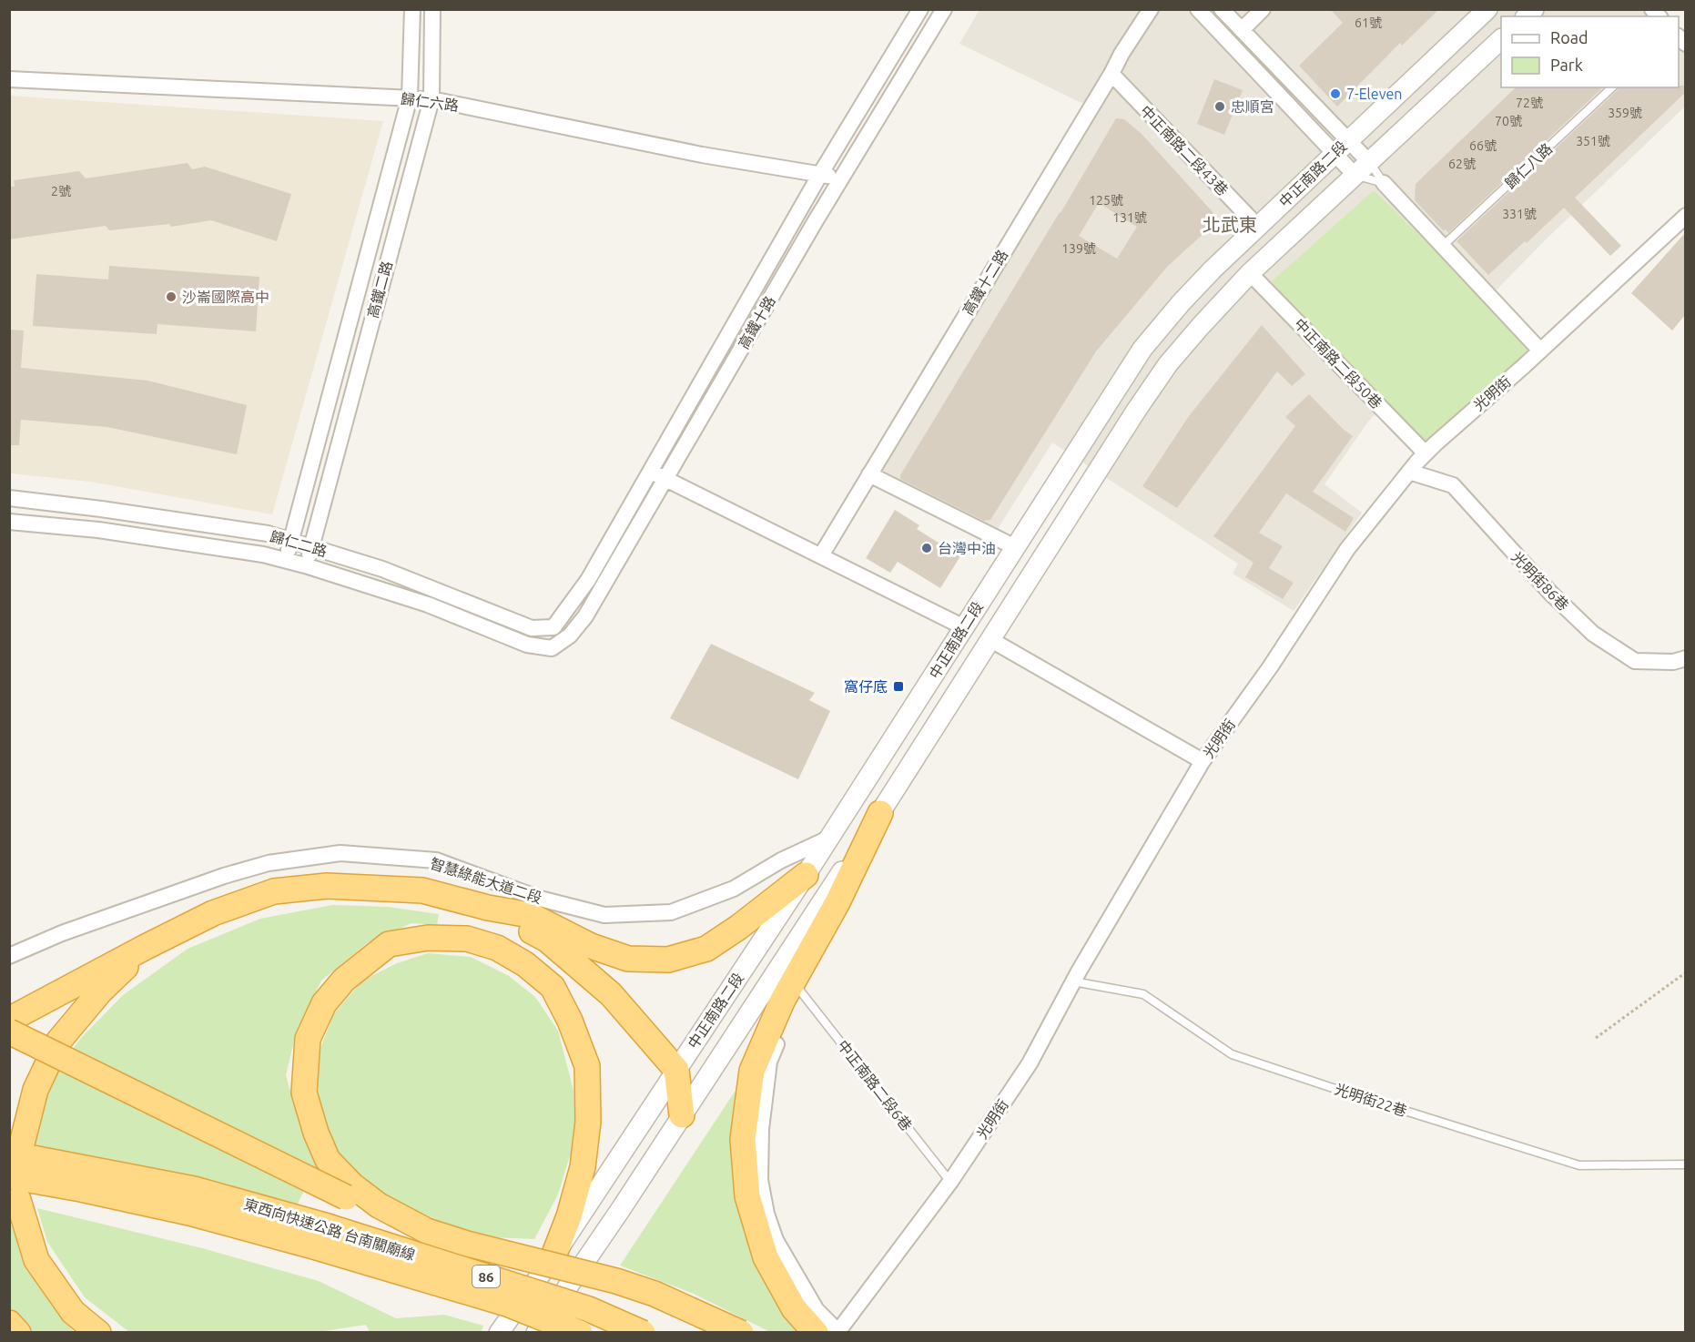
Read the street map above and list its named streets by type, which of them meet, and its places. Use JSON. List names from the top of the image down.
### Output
{
  "streets": {
    "highway": ["東西向快速公路 台南關廟線", "86"],
    "street": [
      "歸仁六路",
      "中正南路二段43巷",
      "中正南路二段",
      "高鐵十二路",
      "高鐵二路",
      "高鐵十路",
      "中正南路二段50巷",
      "光明街",
      "歸仁二路",
      "光明街86巷",
      "智慧綠能大道二段"
    ],
    "lane": ["歸仁八路", "中正南路二段6巷", "光明街22巷"]
  },
  "crossings": [
    ["歸仁六路", "高鐵二路"],
    ["歸仁六路", "高鐵十路"],
    ["中正南路二段43巷", "中正南路二段"],
    ["中正南路二段43巷", "高鐵十二路"],
    ["中正南路二段", "中正南路二段50巷"],
    ["中正南路二段", "智慧綠能大道二段"],
    ["高鐵二路", "歸仁二路"],
    ["高鐵十路", "歸仁二路"],
    ["中正南路二段50巷", "光明街"],
    ["光明街", "光明街86巷"],
    ["光明街", "中正南路二段6巷"],
    ["光明街", "光明街22巷"]
  ],
  "districts": ["北武東"],
  "places": {
    "other": [
      "7-Eleven",
      "忠順宮",
      "沙崙國際高中",
      "台灣中油"
    ],
    "transit": ["窩仔底"]
  },
  "house_numbers": [
    "61號",
    "72號",
    "359號",
    "70號",
    "351號",
    "66號",
    "62號",
    "2號",
    "125號",
    "331號",
    "131號",
    "139號"
  ],
  "legend": ["Road", "Park"]
}
